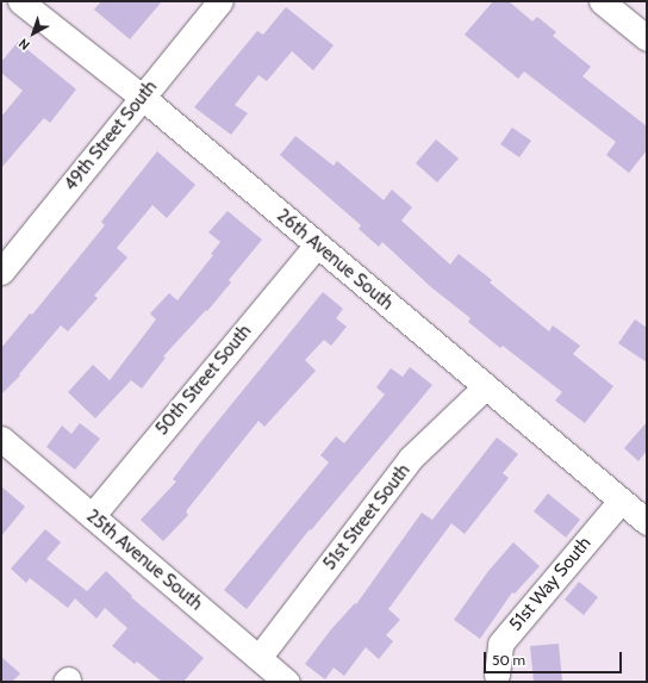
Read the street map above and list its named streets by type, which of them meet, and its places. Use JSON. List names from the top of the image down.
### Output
{
  "streets": {
    "street": [
      "49th Street South",
      "26th Avenue South",
      "50th Street South",
      "51st Street South",
      "25th Avenue South",
      "51st Way South"
    ]
  },
  "crossings": [
    ["49th Street South", "26th Avenue South"],
    ["26th Avenue South", "50th Street South"],
    ["26th Avenue South", "51st Street South"],
    ["26th Avenue South", "51st Way South"],
    ["50th Street South", "25th Avenue South"],
    ["51st Street South", "25th Avenue South"]
  ],
  "scale_bar": "50 m",
  "north": "bottom left"
}
